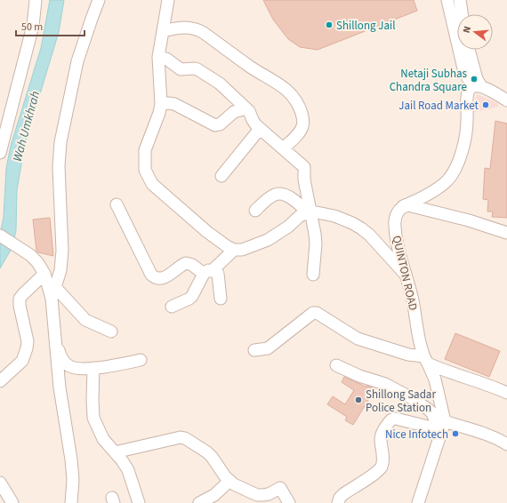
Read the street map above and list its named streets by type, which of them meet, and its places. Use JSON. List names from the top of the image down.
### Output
{
  "streets": {
    "street": ["QUINTON ROAD"]
  },
  "water": ["Wah Umkhrah"],
  "places": [
    "Shillong Jail",
    "Netaji Subhas Chandra Square",
    "Jail Road Market",
    "Shillong Sadar Police Station",
    "Nice Infotech"
  ],
  "scale_bar": "50 m",
  "north": "left"
}
